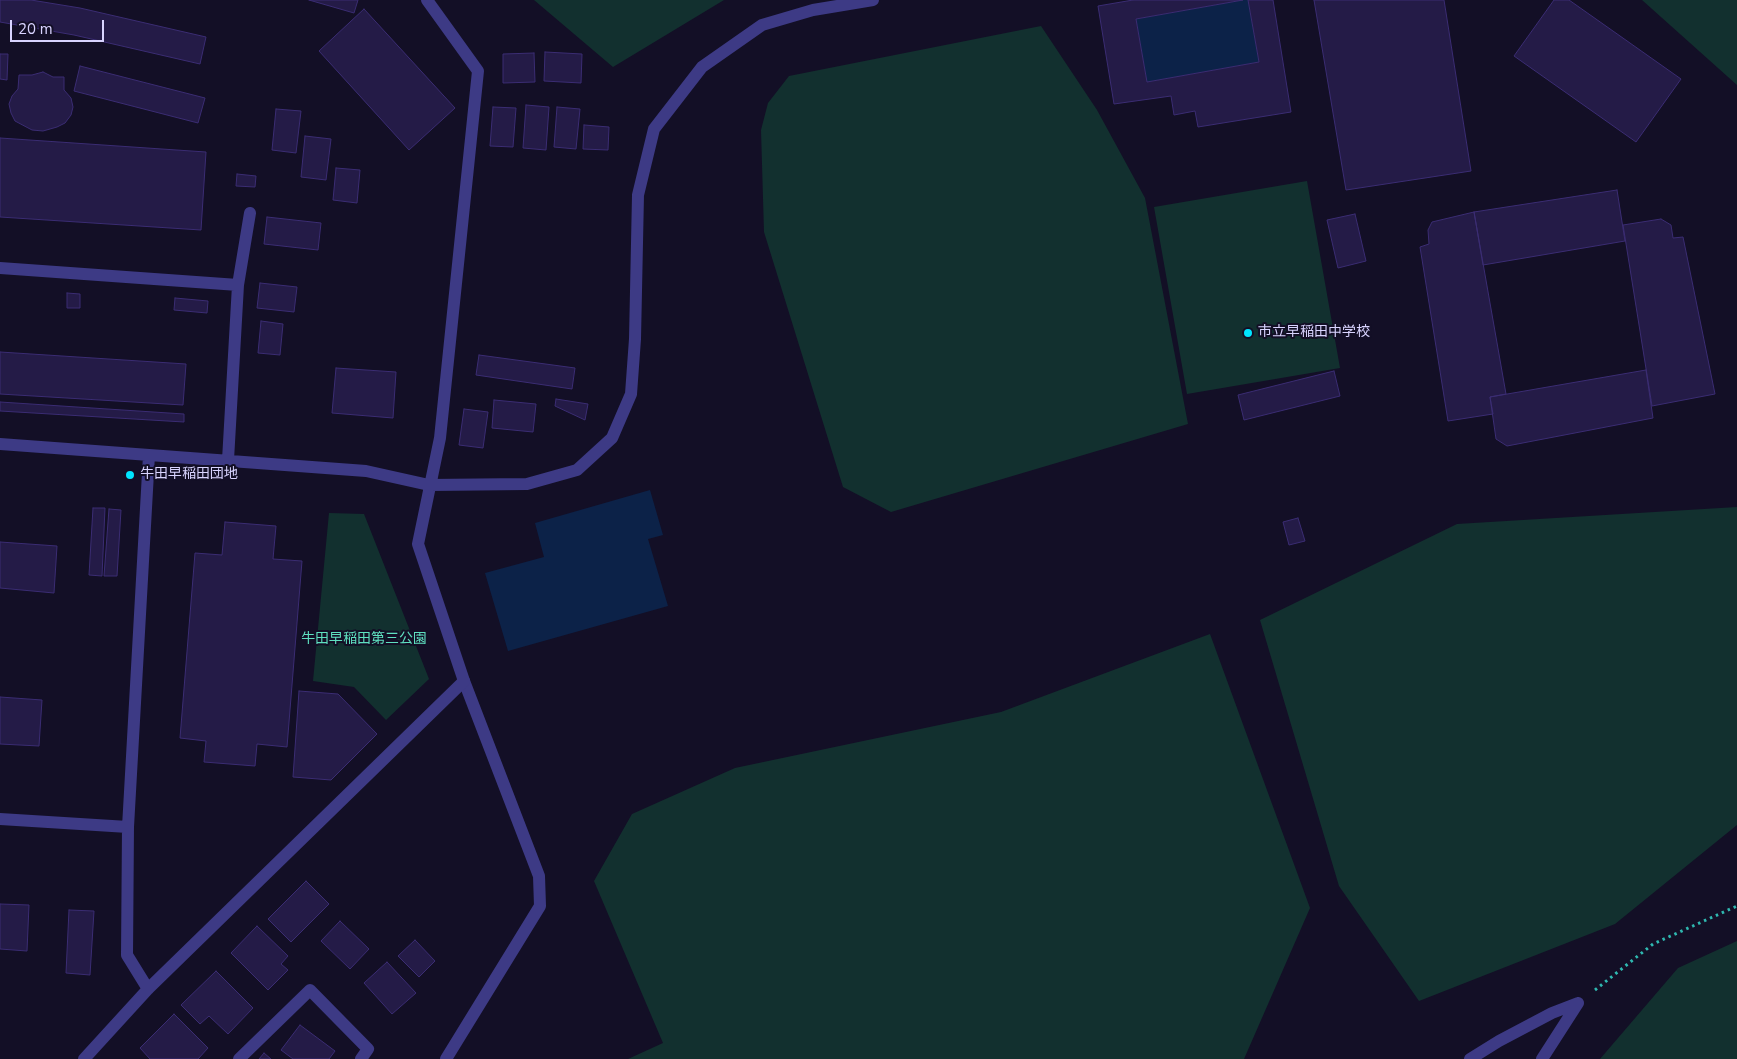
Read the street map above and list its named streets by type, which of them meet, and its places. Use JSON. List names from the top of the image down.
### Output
{
  "parks": ["牛田早稲田第三公園"],
  "places": ["市立早稲田中学校", "牛田早稲田団地"],
  "scale_bar": "20 m"
}
